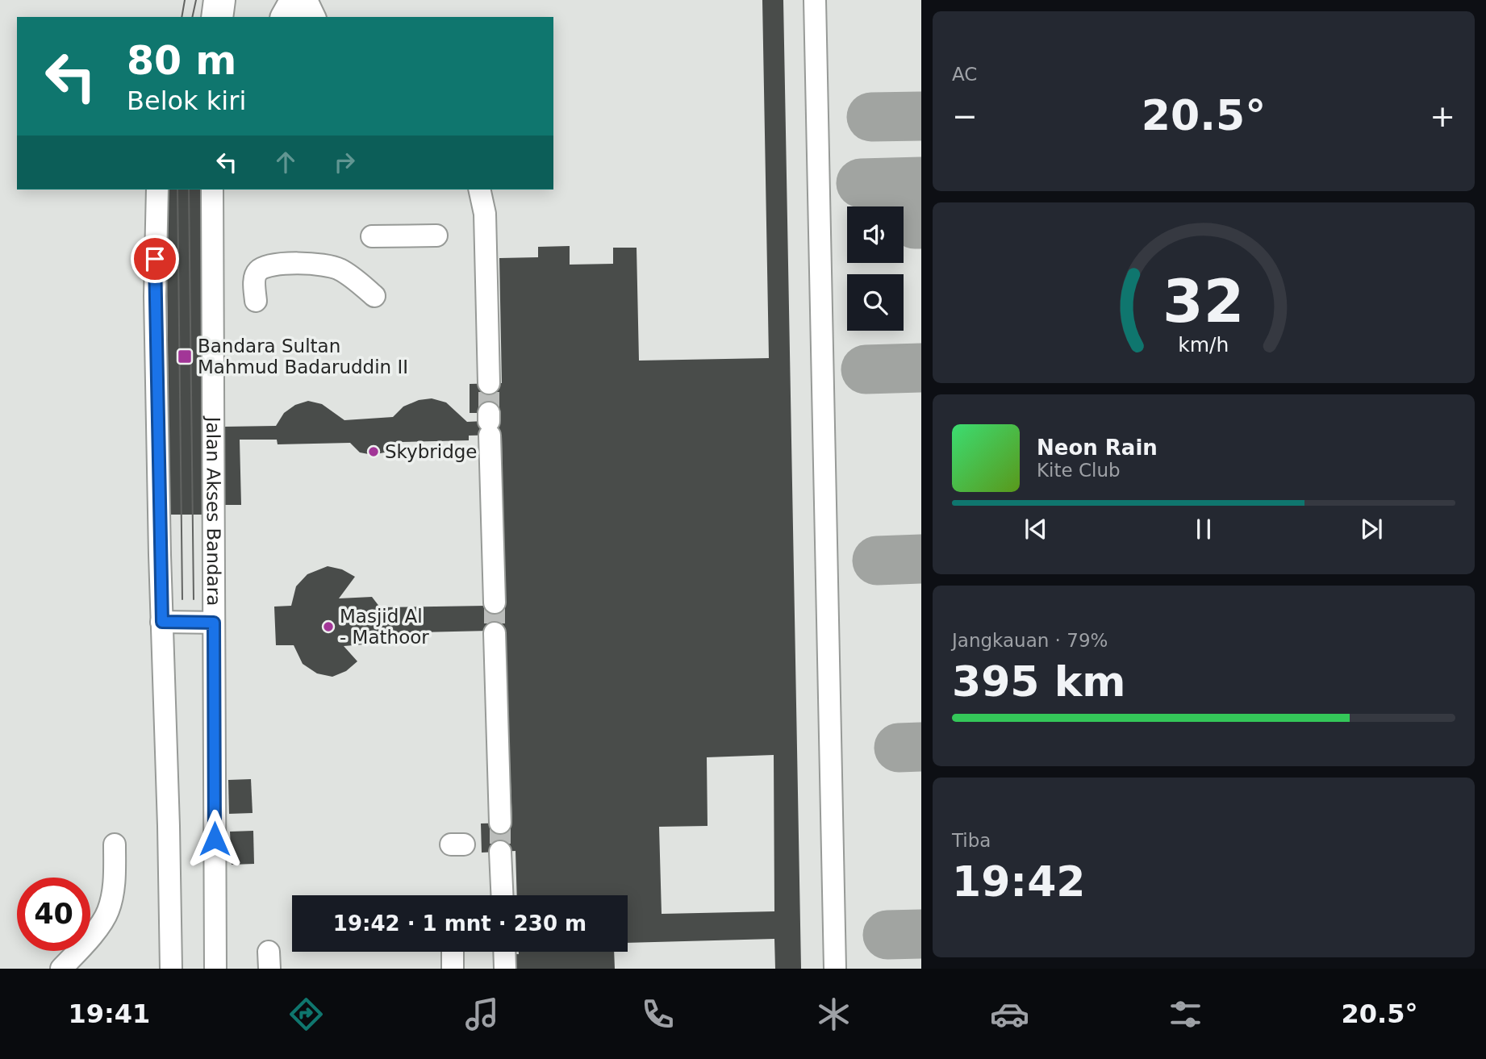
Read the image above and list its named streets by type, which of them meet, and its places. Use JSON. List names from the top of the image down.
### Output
{
  "streets": {
    "street": ["Jalan Akses Bandara"]
  },
  "places": {
    "transit": ["Bandara Sultan Mahmud Badaruddin II"],
    "other": ["Skybridge", "Masjid Al - Mathoor"]
  },
  "page": {
    "tile": [
      "AC",
      ["Jangkauan · 79%", "395 km"],
      ["Tiba", "19:42"]
    ],
    "turn": ["80 m", "Belok kiri"],
    "heat": ["−", "20.5°", "+"],
    "song": ["Neon Rain", "Kite Club"],
    "limit": "40",
    "trip": "19:42 · 1 mnt · 230 m",
    "tabs": ["19:41", "20.5°"],
    "gauge": ["32", "km/h"]
  }
}
